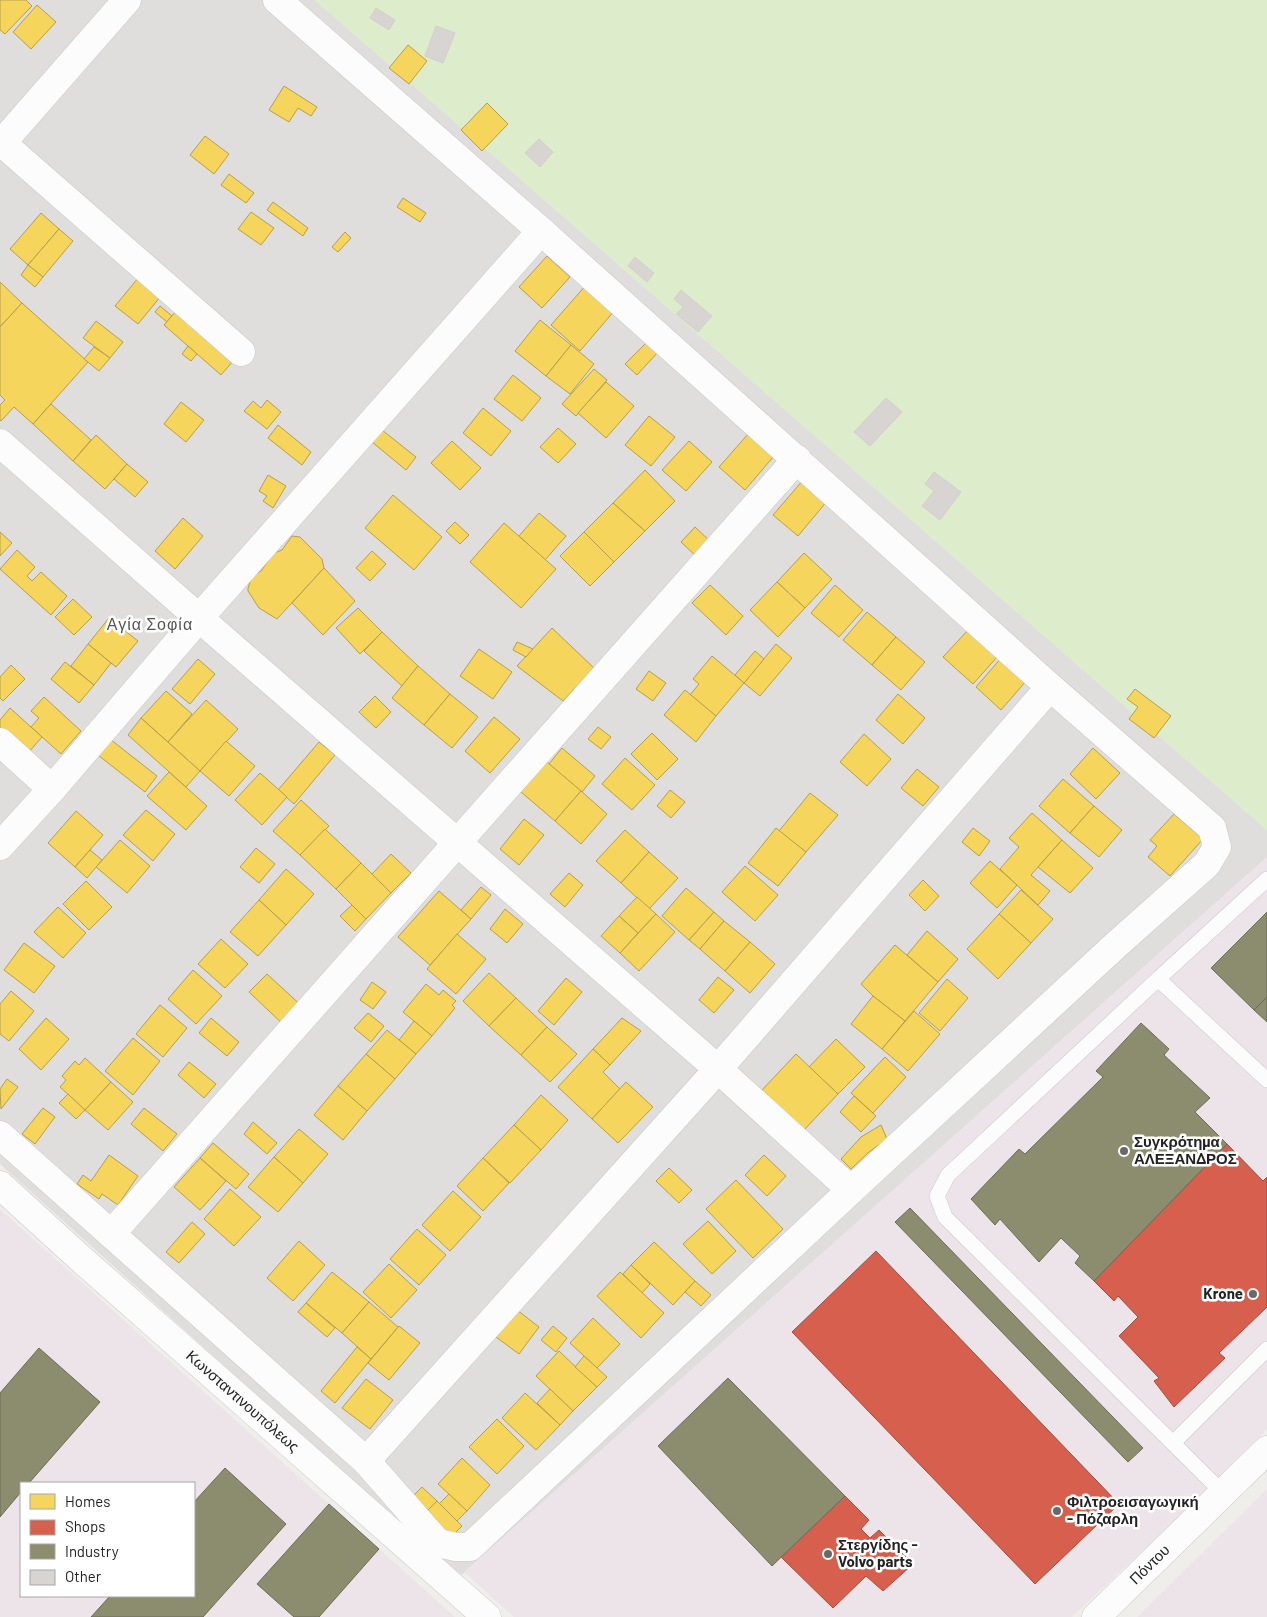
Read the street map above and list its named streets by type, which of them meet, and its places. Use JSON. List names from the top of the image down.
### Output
{
  "streets": {
    "street": ["Κωνσταντινουπόλεως", "Πόντου"]
  },
  "districts": ["Αγία Σοφία"],
  "places": [
    "Συγκρότημα ΑΛΕΞΑΝΔΡΟΣ",
    "Krone",
    "Φιλτροεισαγωγική - Πόζαρλη",
    "Στεργίδης - Volvo parts"
  ],
  "legend": [
    "Homes",
    "Shops",
    "Industry",
    "Other"
  ]
}
